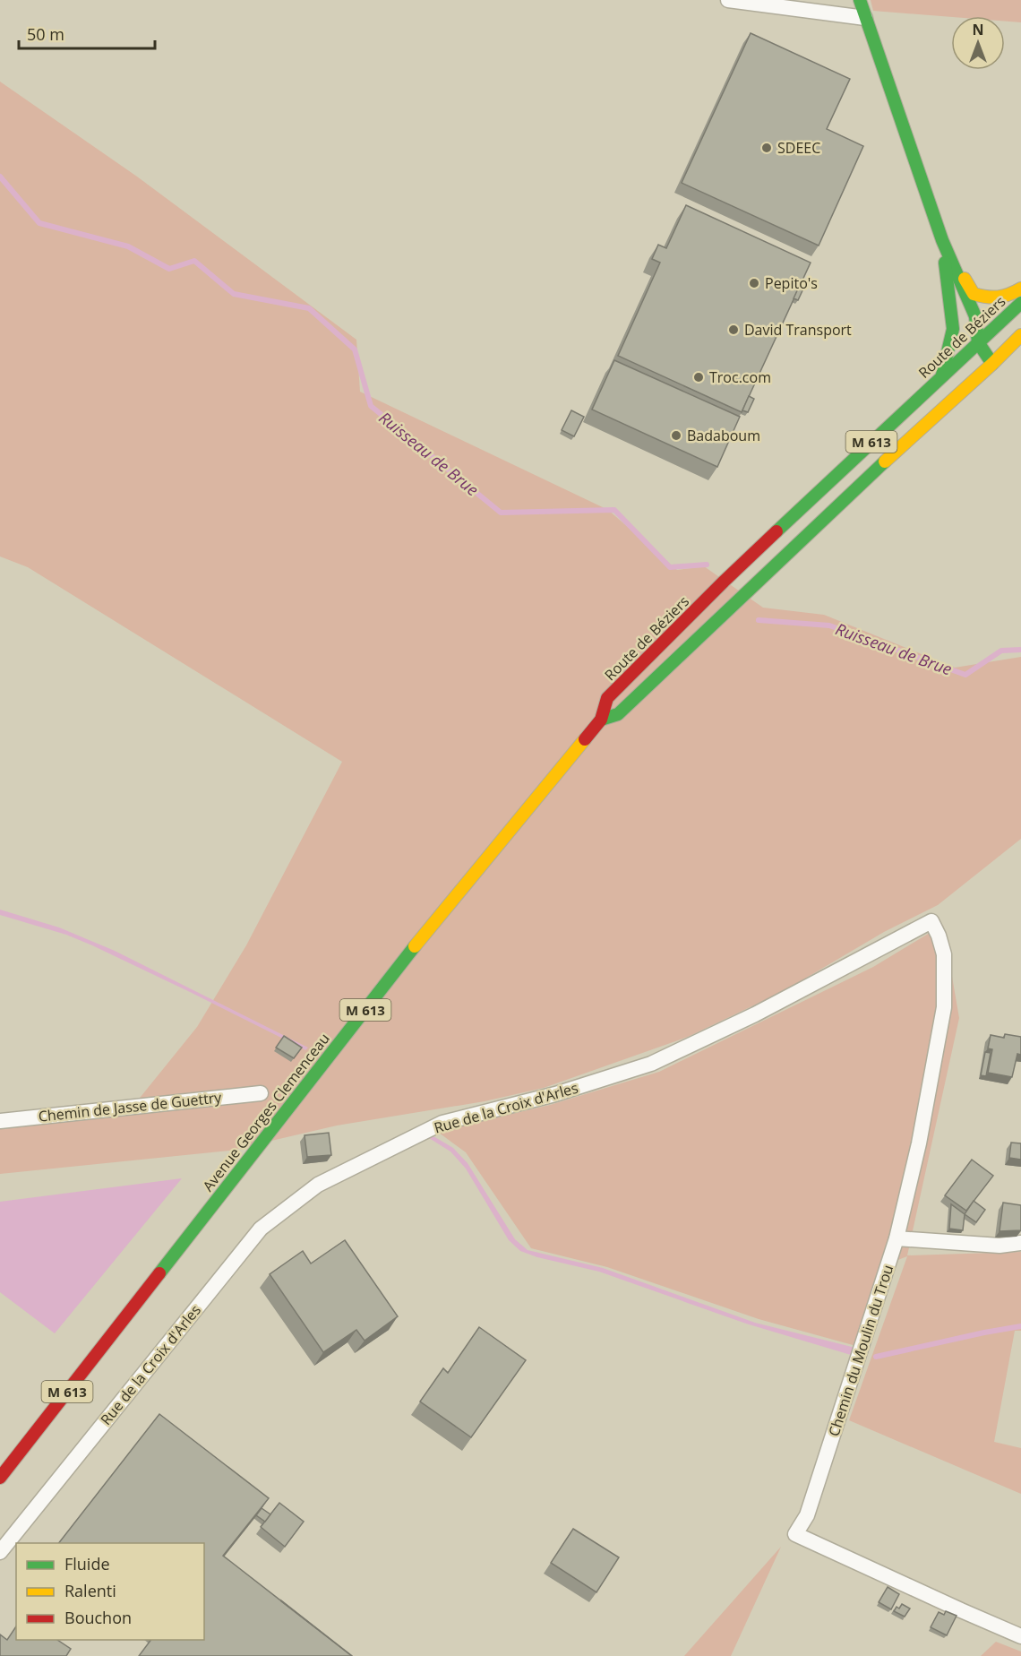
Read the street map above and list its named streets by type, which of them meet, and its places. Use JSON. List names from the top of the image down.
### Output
{
  "streets": {
    "main road": ["Route de Béziers", "M 613", "Avenue Georges Clemenceau"],
    "street": ["Chemin de Jasse de Guettry", "Rue de la Croix d'Arles", "Chemin du Moulin du Trou"]
  },
  "crossings": [
    ["Route de Béziers", "M 613"],
    ["Route de Béziers", "Avenue Georges Clemenceau"],
    ["M 613", "Avenue Georges Clemenceau"],
    ["Rue de la Croix d'Arles", "Chemin du Moulin du Trou"]
  ],
  "water": ["Ruisseau de Brue"],
  "places": [
    "SDEEC",
    "Pepito's",
    "David Transport",
    "Troc.com",
    "Badaboum"
  ],
  "legend": ["Fluide", "Ralenti", "Bouchon"],
  "scale_bar": "50 m",
  "north": "top"
}
